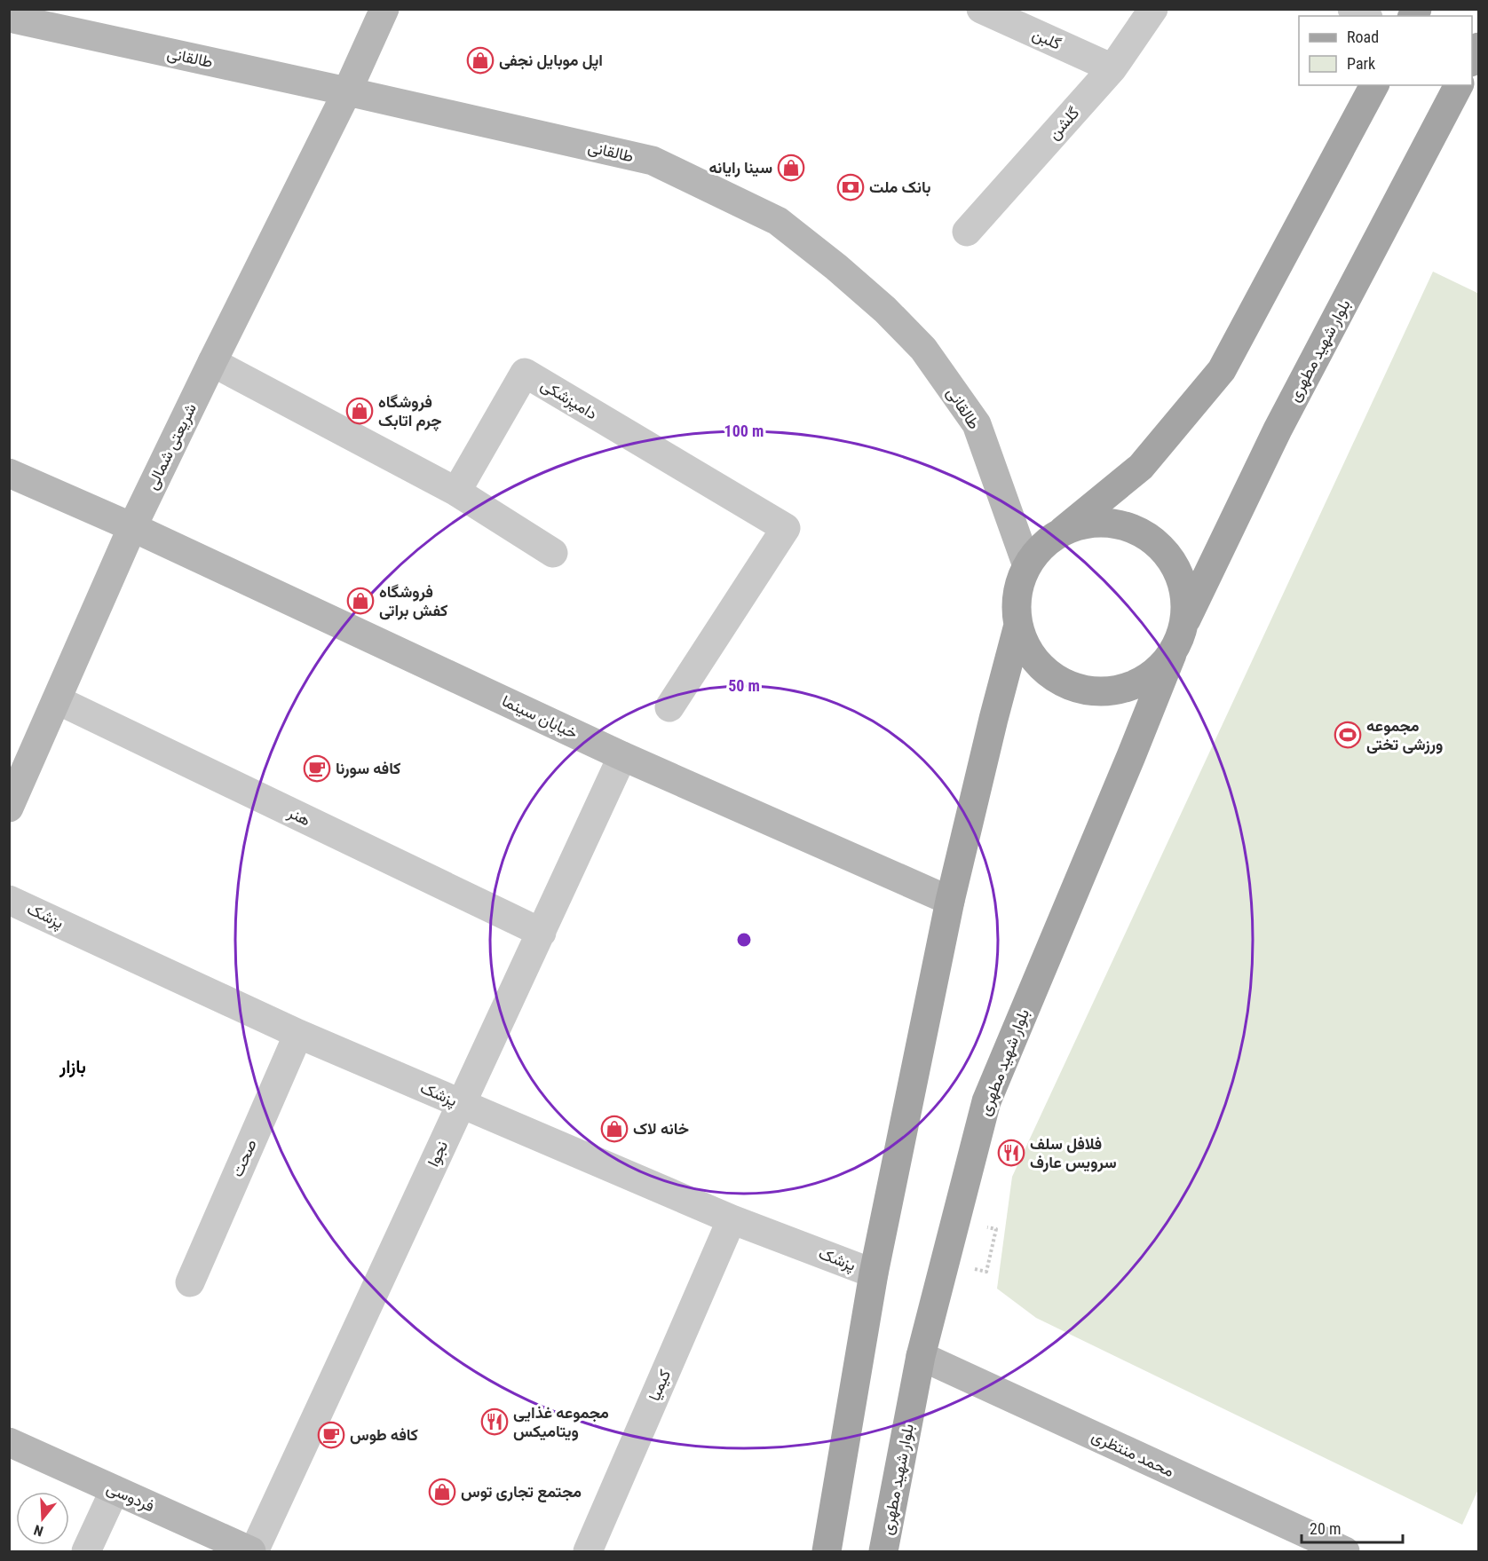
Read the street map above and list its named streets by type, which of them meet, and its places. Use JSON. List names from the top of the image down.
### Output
{
  "streets": {
    "main road": ["بلوار شهید مطهری"],
    "street": [
      "گلبن",
      "طالقانی",
      "گلشن",
      "دامپزشکی",
      "شریعتی شمالی",
      "خیابان سینما",
      "هنر",
      "پزشک",
      "نجوا",
      "صحت",
      "کیمیا",
      "محمد منتظری",
      "فردوسی"
    ]
  },
  "crossings": [
    ["گلبن", "گلشن"],
    ["طالقانی", "بلوار شهید مطهری"],
    ["طالقانی", "شریعتی شمالی"],
    ["بلوار شهید مطهری", "محمد منتظری"],
    ["شریعتی شمالی", "خیابان سینما"],
    ["شریعتی شمالی", "هنر"],
    ["خیابان سینما", "نجوا"],
    ["هنر", "نجوا"],
    ["پزشک", "نجوا"],
    ["پزشک", "صحت"],
    ["پزشک", "کیمیا"],
    ["نجوا", "فردوسی"]
  ],
  "districts": ["بازار"],
  "places": {
    "shop": [
      "اپل موبایل نجفی",
      "سینا رایانه",
      "فروشگاه چرم اتابک",
      "فروشگاه کفش براتی",
      "خانه لاک",
      "مجتمع تجارى توس"
    ],
    "bank": ["بانک ملت"],
    "sports": ["مجموعه ورزشی تختی"],
    "cafe": ["کافه سورنا", "کافه طوس"],
    "restaurant": ["فلافل سلف سرویس عارف", "مجموعه غذایی ویتامیکس"]
  },
  "legend": ["Road", "Park"],
  "scale_bar": "20 m",
  "north": "bottom",
  "rings": ["100 m", "50 m"]
}
